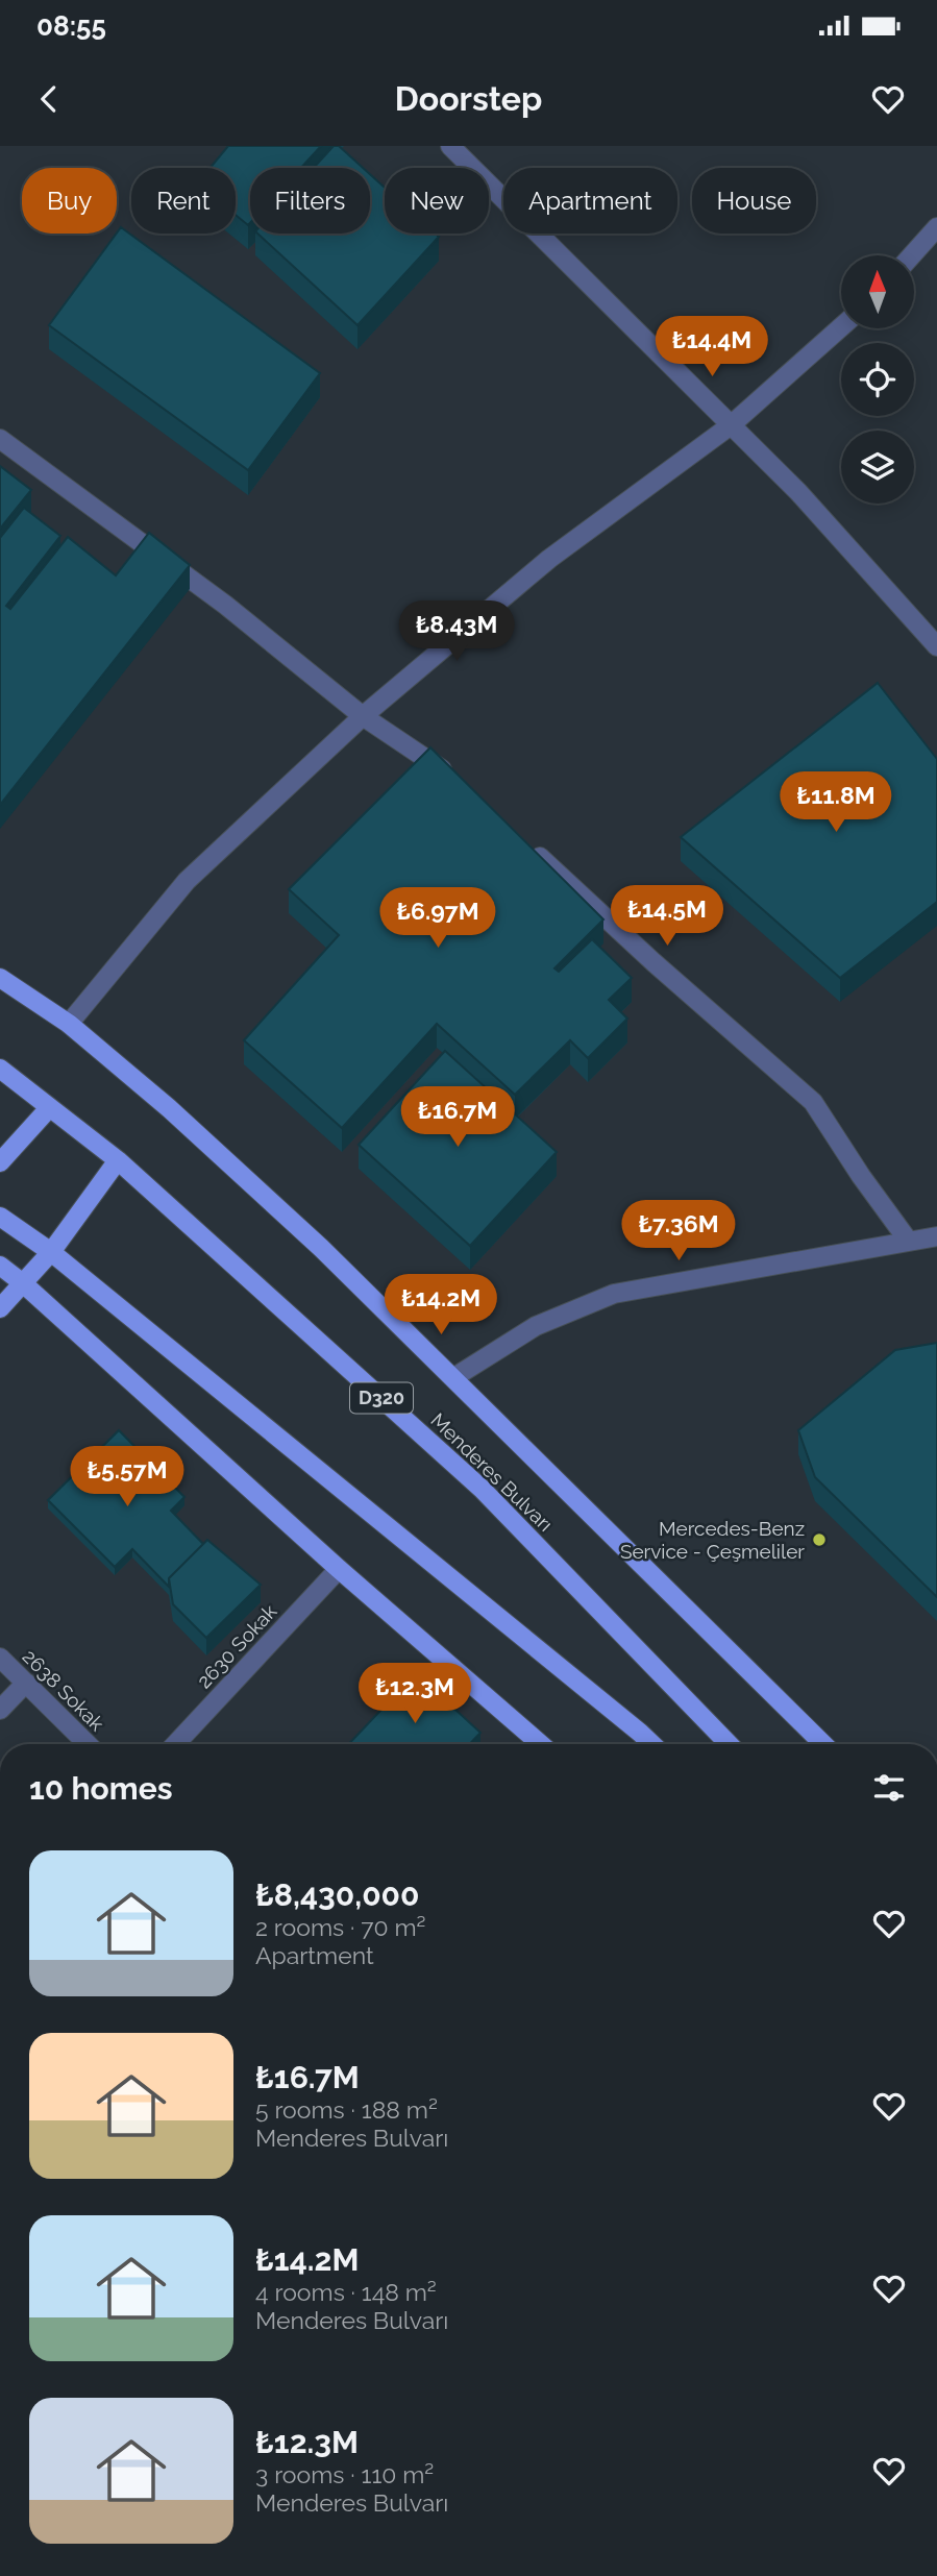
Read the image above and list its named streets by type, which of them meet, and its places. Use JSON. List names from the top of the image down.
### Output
{
  "streets": {
    "main road": ["D320", "Menderes Bulvarı"],
    "street": ["2630 Sokak", "2638 Sokak"]
  },
  "places": ["Mercedes-Benz Service - Çeşmeliler"],
  "north": "top",
  "page": {
    "status": "08:55",
    "header": "Doorstep",
    "chip": [
      "Buy",
      "Rent",
      "Filters",
      "New",
      "Apartment",
      "House"
    ],
    "price": [
      "₺14.4M",
      "₺8.43M",
      "₺11.8M",
      "₺14.5M",
      "₺6.97M",
      "₺16.7M",
      "₺7.36M",
      "₺14.2M",
      "₺5.57M",
      "₺12.3M"
    ],
    "heading": "10 homes",
    "list": [
      {
        "name": "₺8,430,000",
        "note": "2 rooms · 70 m² · Apartment"
      },
      {
        "name": "₺16.7M",
        "note": "5 rooms · 188 m² · Menderes Bulvarı"
      },
      {
        "name": "₺14.2M",
        "note": "4 rooms · 148 m² · Menderes Bulvarı"
      },
      {
        "name": "₺12.3M",
        "note": "3 rooms · 110 m² · Menderes Bulvarı"
      }
    ]
  }
}
